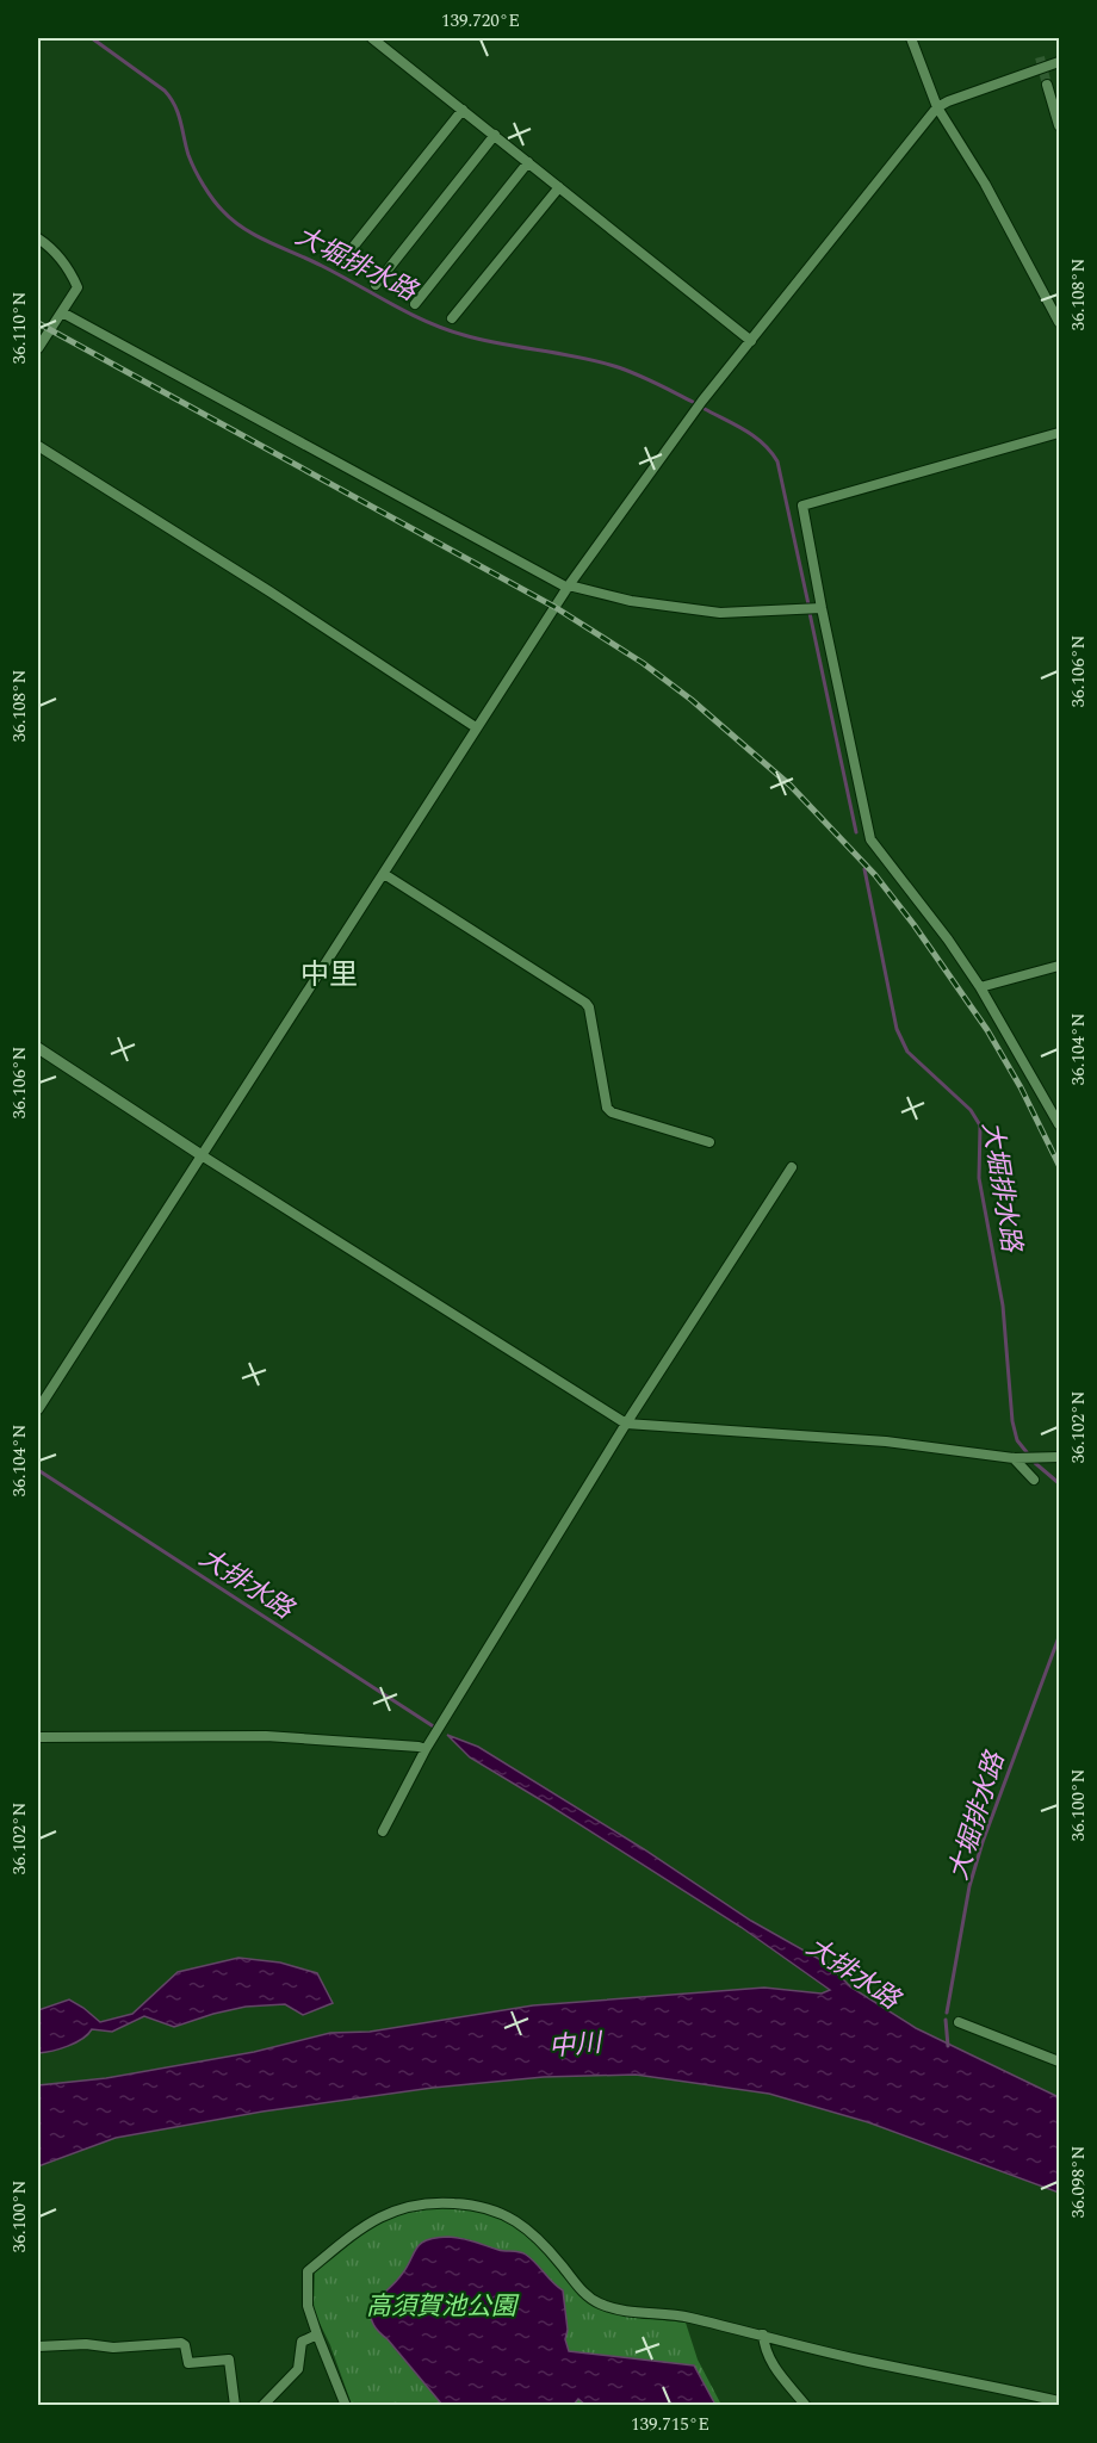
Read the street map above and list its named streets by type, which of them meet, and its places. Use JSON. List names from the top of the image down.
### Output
{
  "districts": ["中里"],
  "water": ["大堀排水路", "大排水路", "中川"],
  "parks": ["高須賀池公園"],
  "coordinates": [
    "139.720°E",
    "36.108°N",
    "36.110°N",
    "36.106°N",
    "36.104°N",
    "36.102°N",
    "36.100°N",
    "36.098°N",
    "139.715°E"
  ]
}
